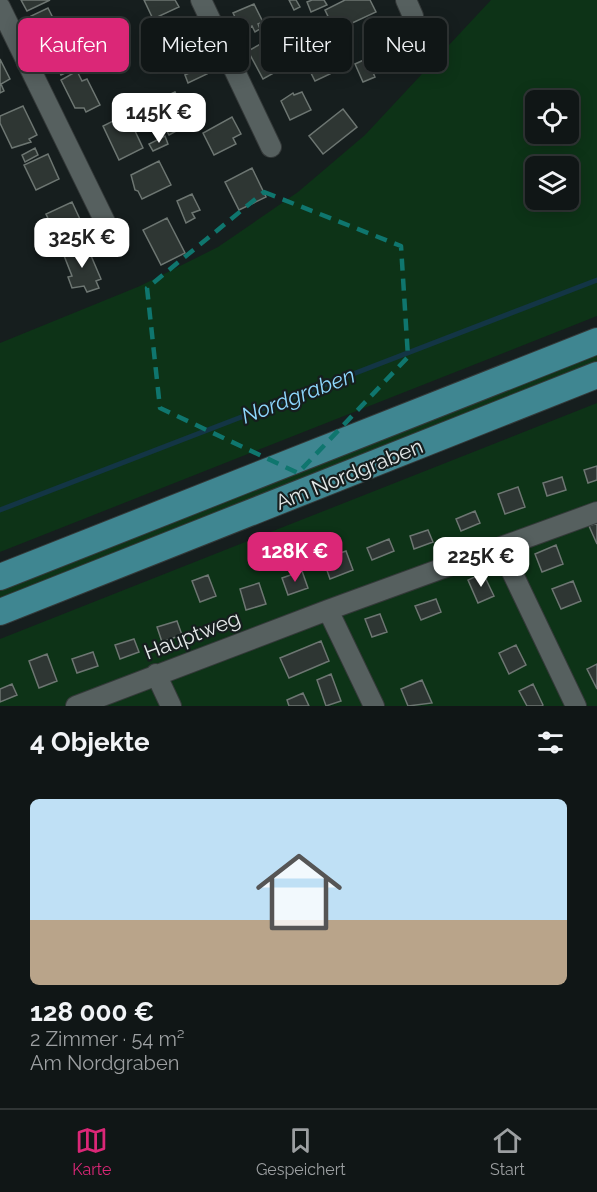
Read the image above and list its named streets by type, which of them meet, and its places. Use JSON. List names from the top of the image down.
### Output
{
  "streets": {
    "main road": ["Am Nordgraben"],
    "street": ["Hauptweg"]
  },
  "water": ["Nordgraben"],
  "page": {
    "chip": [
      "Kaufen",
      "Mieten",
      "Filter",
      "Neu"
    ],
    "price": [
      "145K €",
      "325K €",
      "128K €",
      "225K €"
    ],
    "heading": "4 Objekte",
    "list": [
      {
        "name": "128 000 €",
        "note": "2 Zimmer · 54 m² · Am Nordgraben"
      }
    ],
    "tabs": ["Karte", "Gespeichert", "Start"]
  }
}
